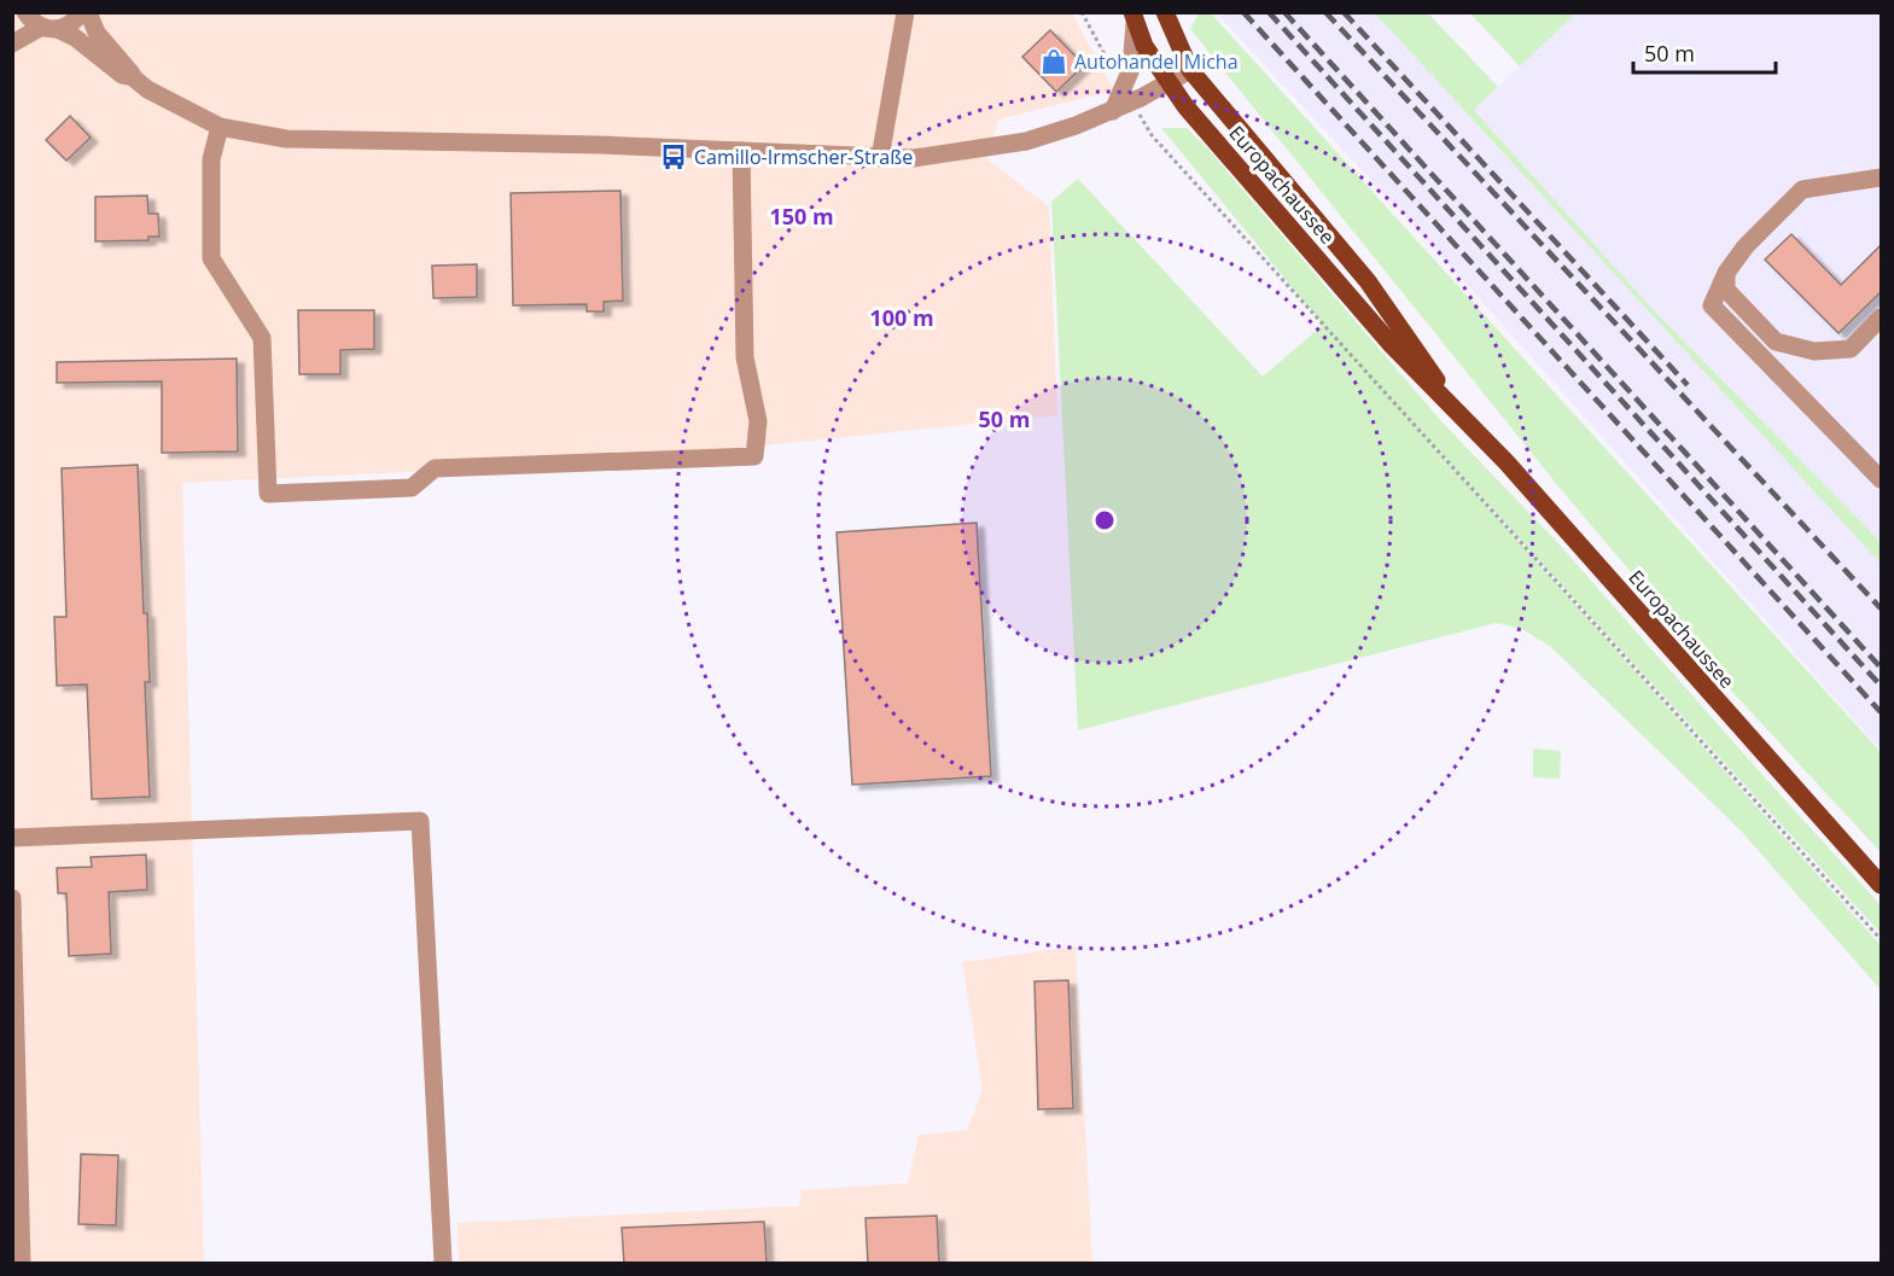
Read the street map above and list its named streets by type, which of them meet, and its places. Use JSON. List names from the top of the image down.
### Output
{
  "streets": {
    "main road": ["Europachaussee"]
  },
  "places": {
    "shop": ["Autohandel Micha"],
    "bus stop": ["Camillo-Irmscher-Straße"]
  },
  "scale_bar": "50 m",
  "rings": ["150 m", "100 m", "50 m"]
}
